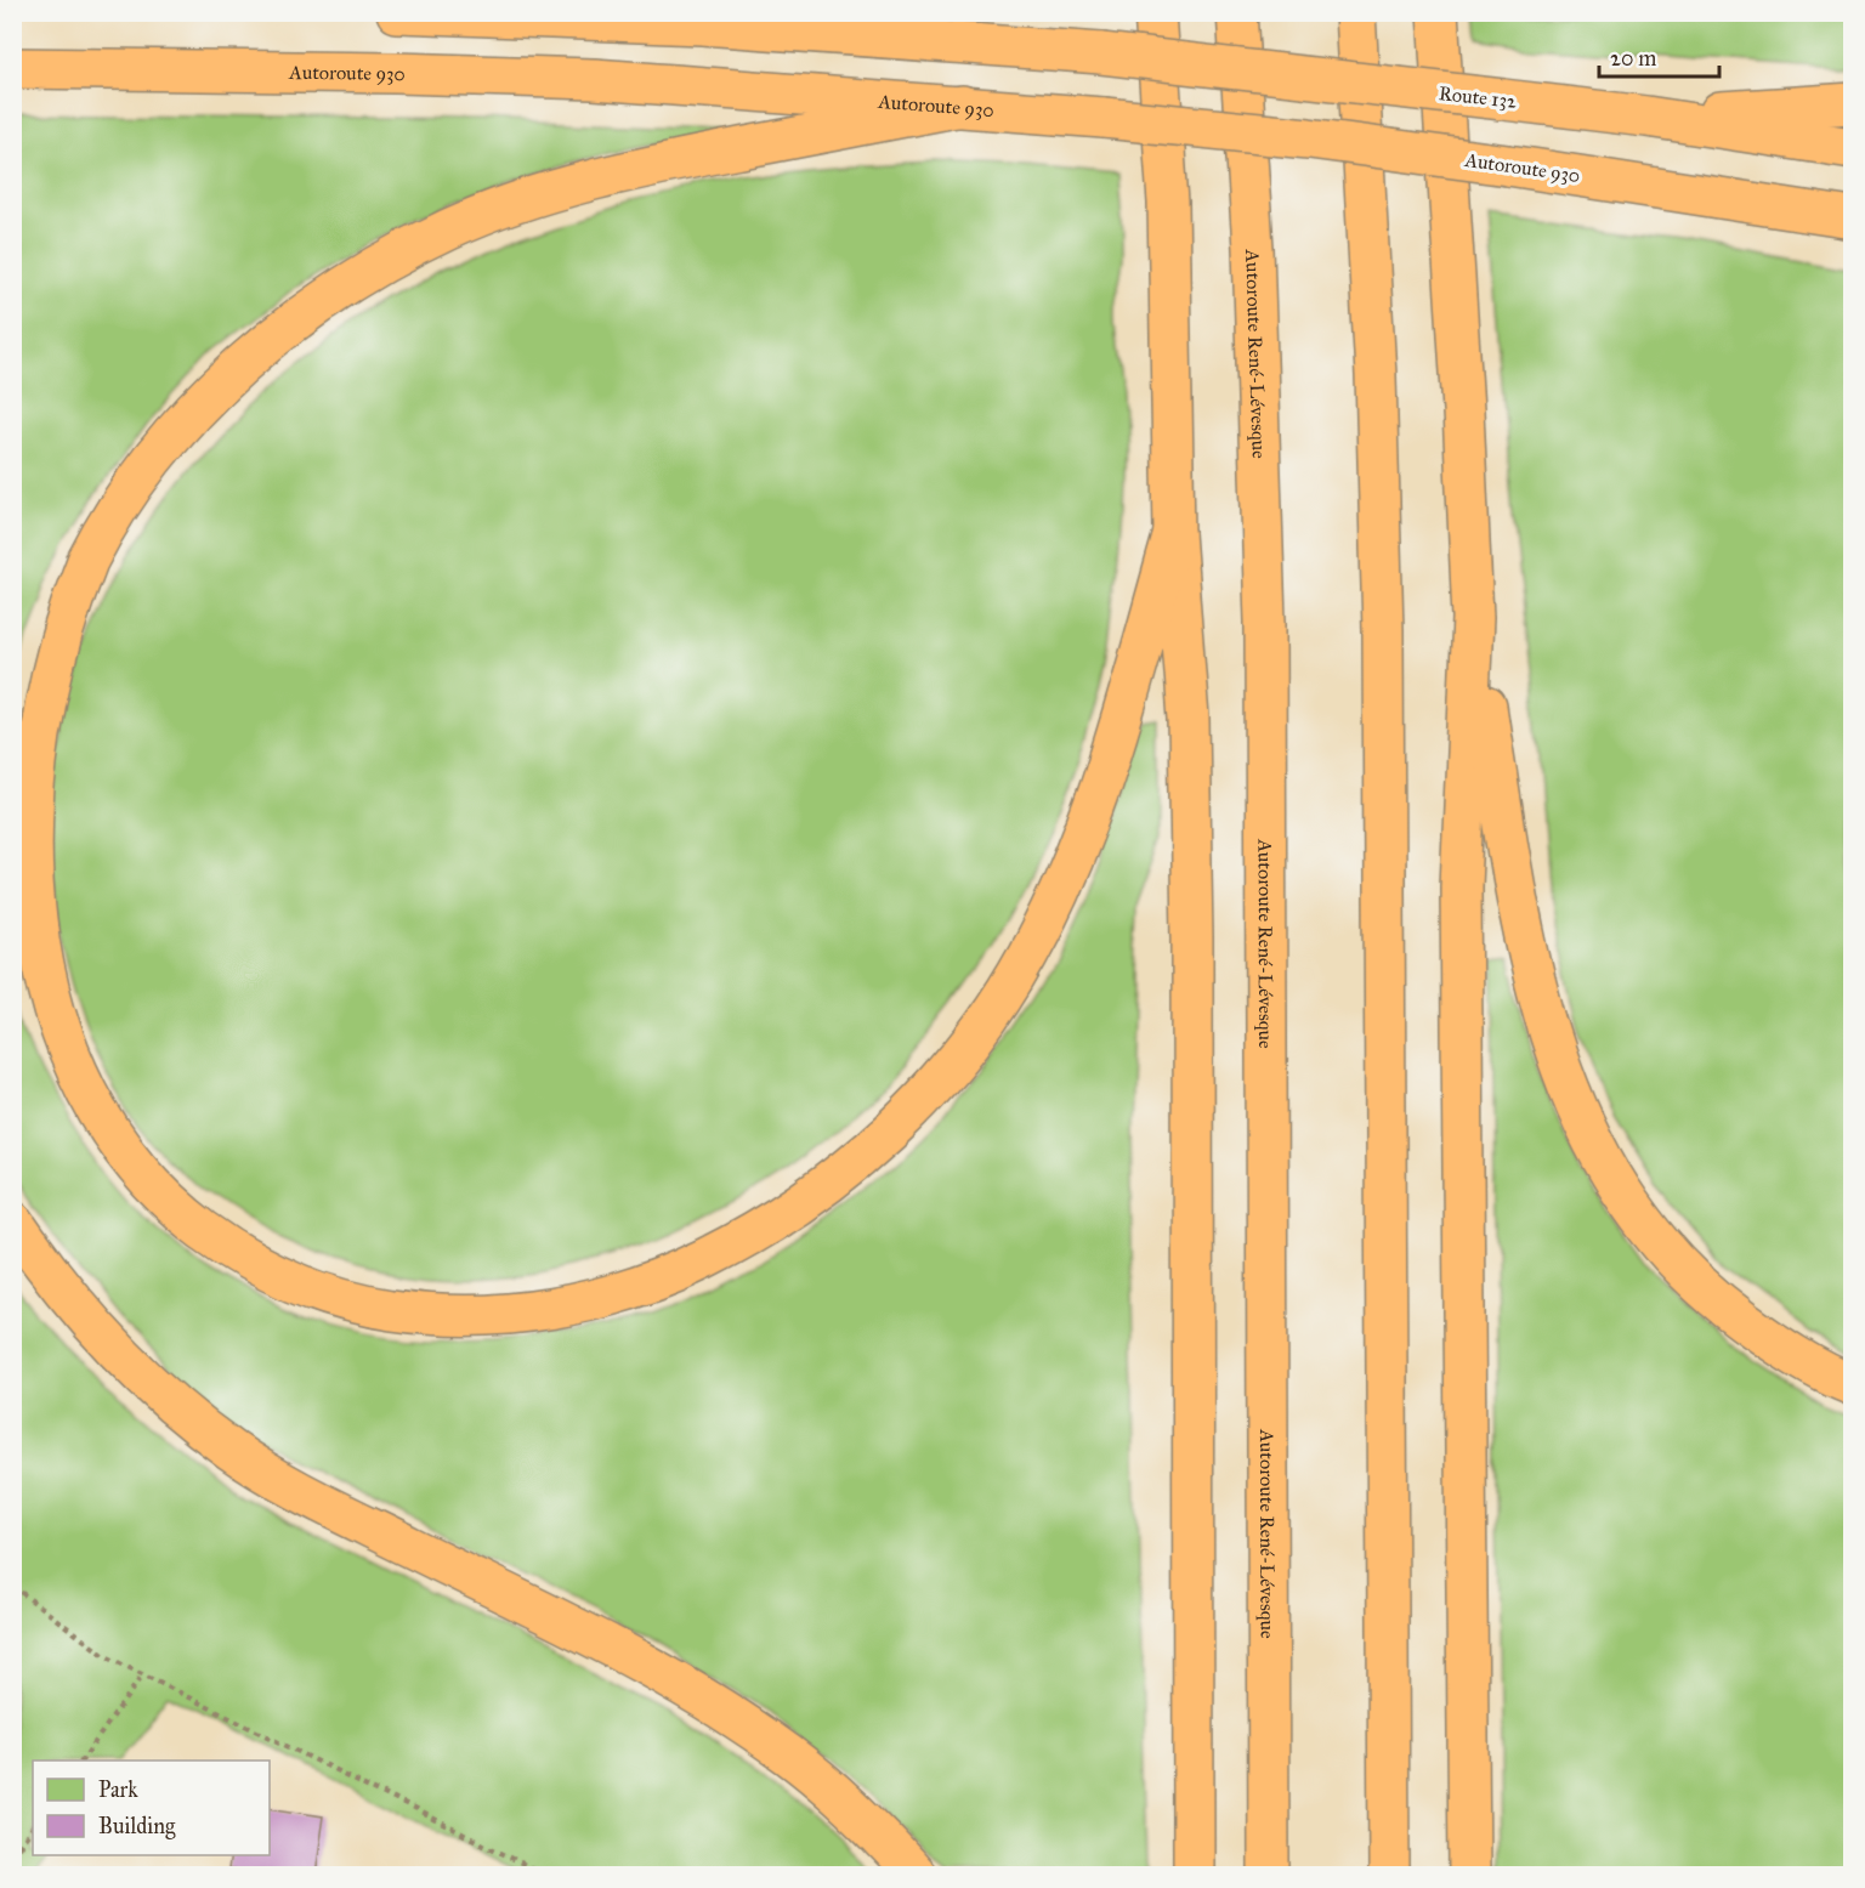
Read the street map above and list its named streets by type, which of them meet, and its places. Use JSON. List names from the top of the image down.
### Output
{
  "streets": {
    "highway": ["Autoroute 930", "Route 132", "Autoroute René-Lévesque"]
  },
  "legend": ["Park", "Building"],
  "scale_bar": "20 m"
}
